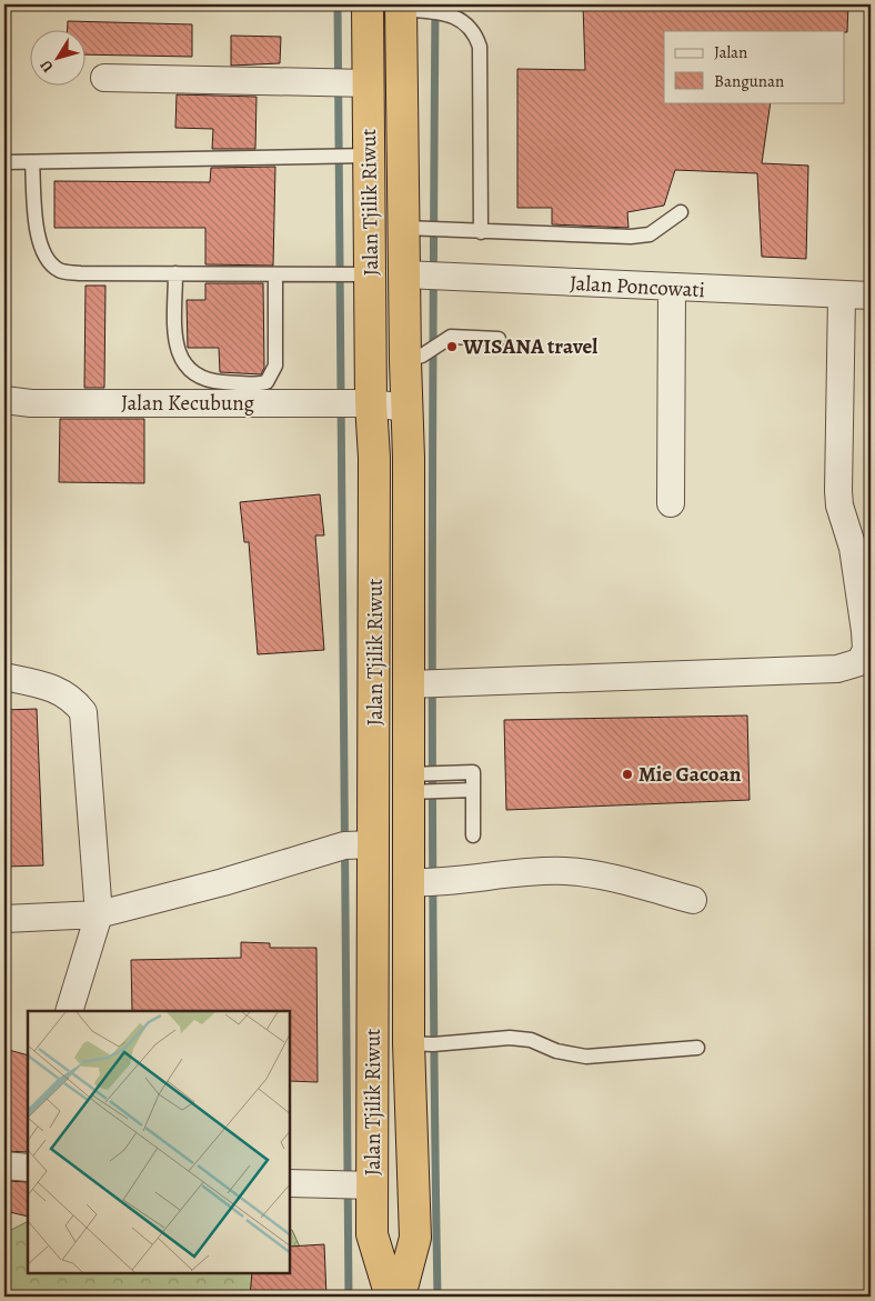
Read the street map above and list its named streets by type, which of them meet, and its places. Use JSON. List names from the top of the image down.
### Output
{
  "streets": {
    "highway": ["Jalan Tjilik Riwut"],
    "street": ["Jalan Poncowati", "Jalan Kecubung"]
  },
  "crossings": [
    ["Jalan Tjilik Riwut", "Jalan Poncowati"],
    ["Jalan Tjilik Riwut", "Jalan Kecubung"]
  ],
  "places": ["WISANA travel", "Mie Gacoan"],
  "legend": ["Jalan", "Bangunan"],
  "north": "bottom left"
}
